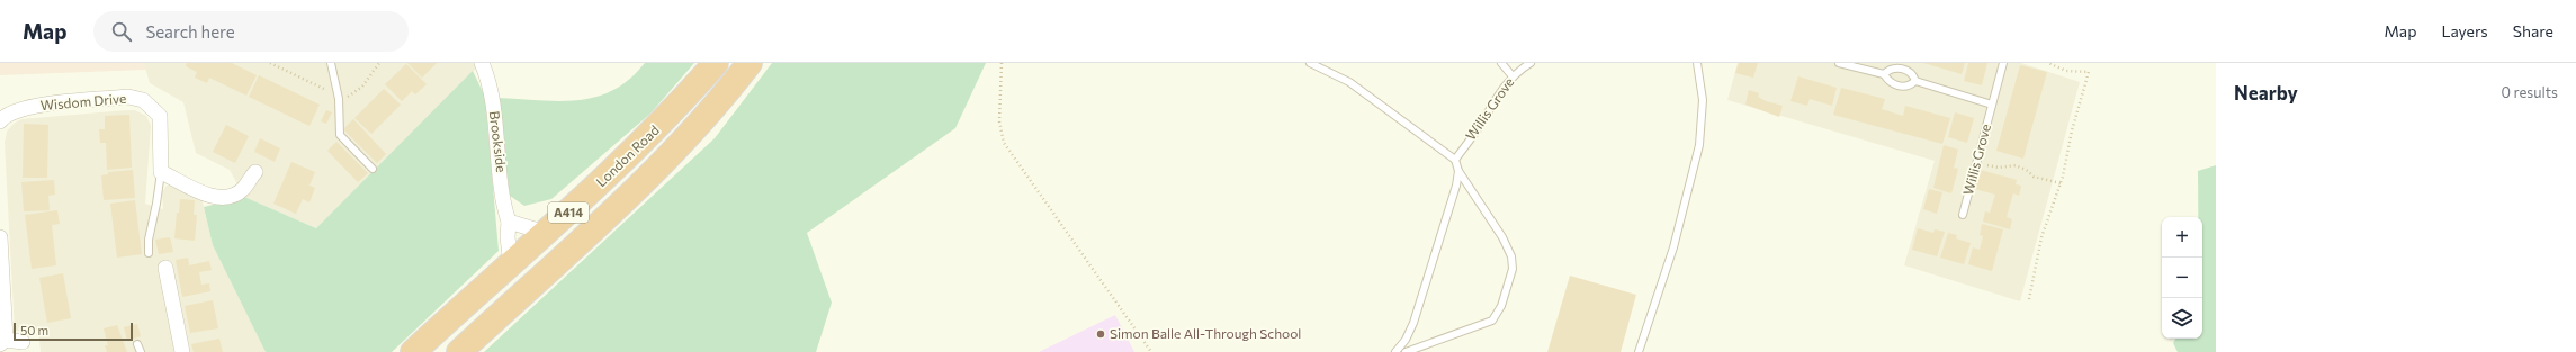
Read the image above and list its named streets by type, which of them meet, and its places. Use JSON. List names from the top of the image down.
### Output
{
  "streets": {
    "highway": ["London Road", "A414"],
    "street": ["Wisdom Drive", "Brookside"],
    "lane": ["Willis Grove"]
  },
  "crossings": [
    ["Brookside", "London Road"]
  ],
  "places": ["Simon Balle All-Through School"],
  "scale_bar": "50 m",
  "page": {
    "header": "Map",
    "search": "Search here",
    "nav": ["Map", "Layers", "Share"],
    "heading": ["Nearby", "0 results"],
    "map_buttons": ["+", "−"],
    "scale": "50 m"
  }
}
